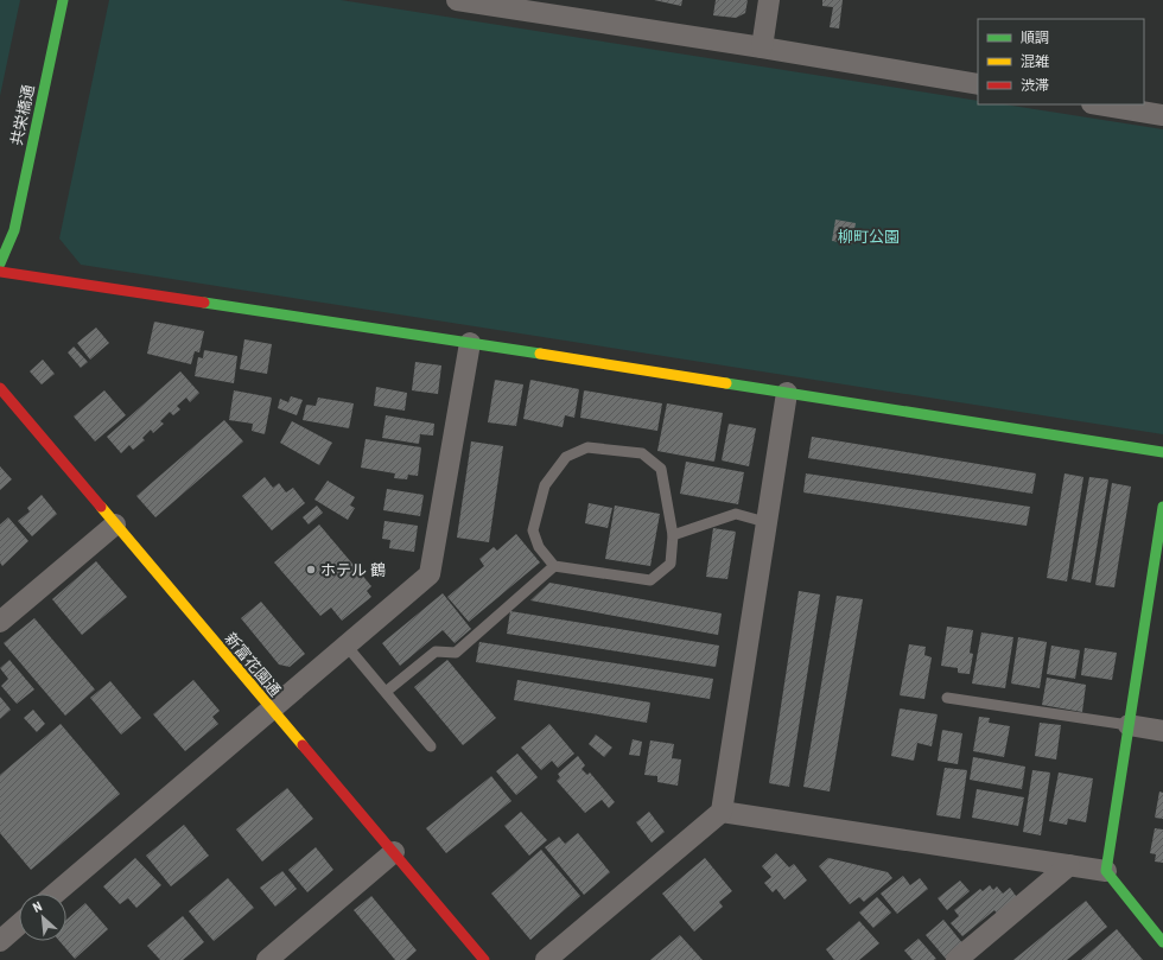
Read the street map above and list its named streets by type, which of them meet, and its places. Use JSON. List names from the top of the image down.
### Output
{
  "streets": {
    "street": ["共栄橋通", "新富花園通"]
  },
  "parks": ["柳町公園"],
  "places": ["ホテル 鶴"],
  "legend": ["順調", "混雑", "渋滞"],
  "north": "top left"
}
